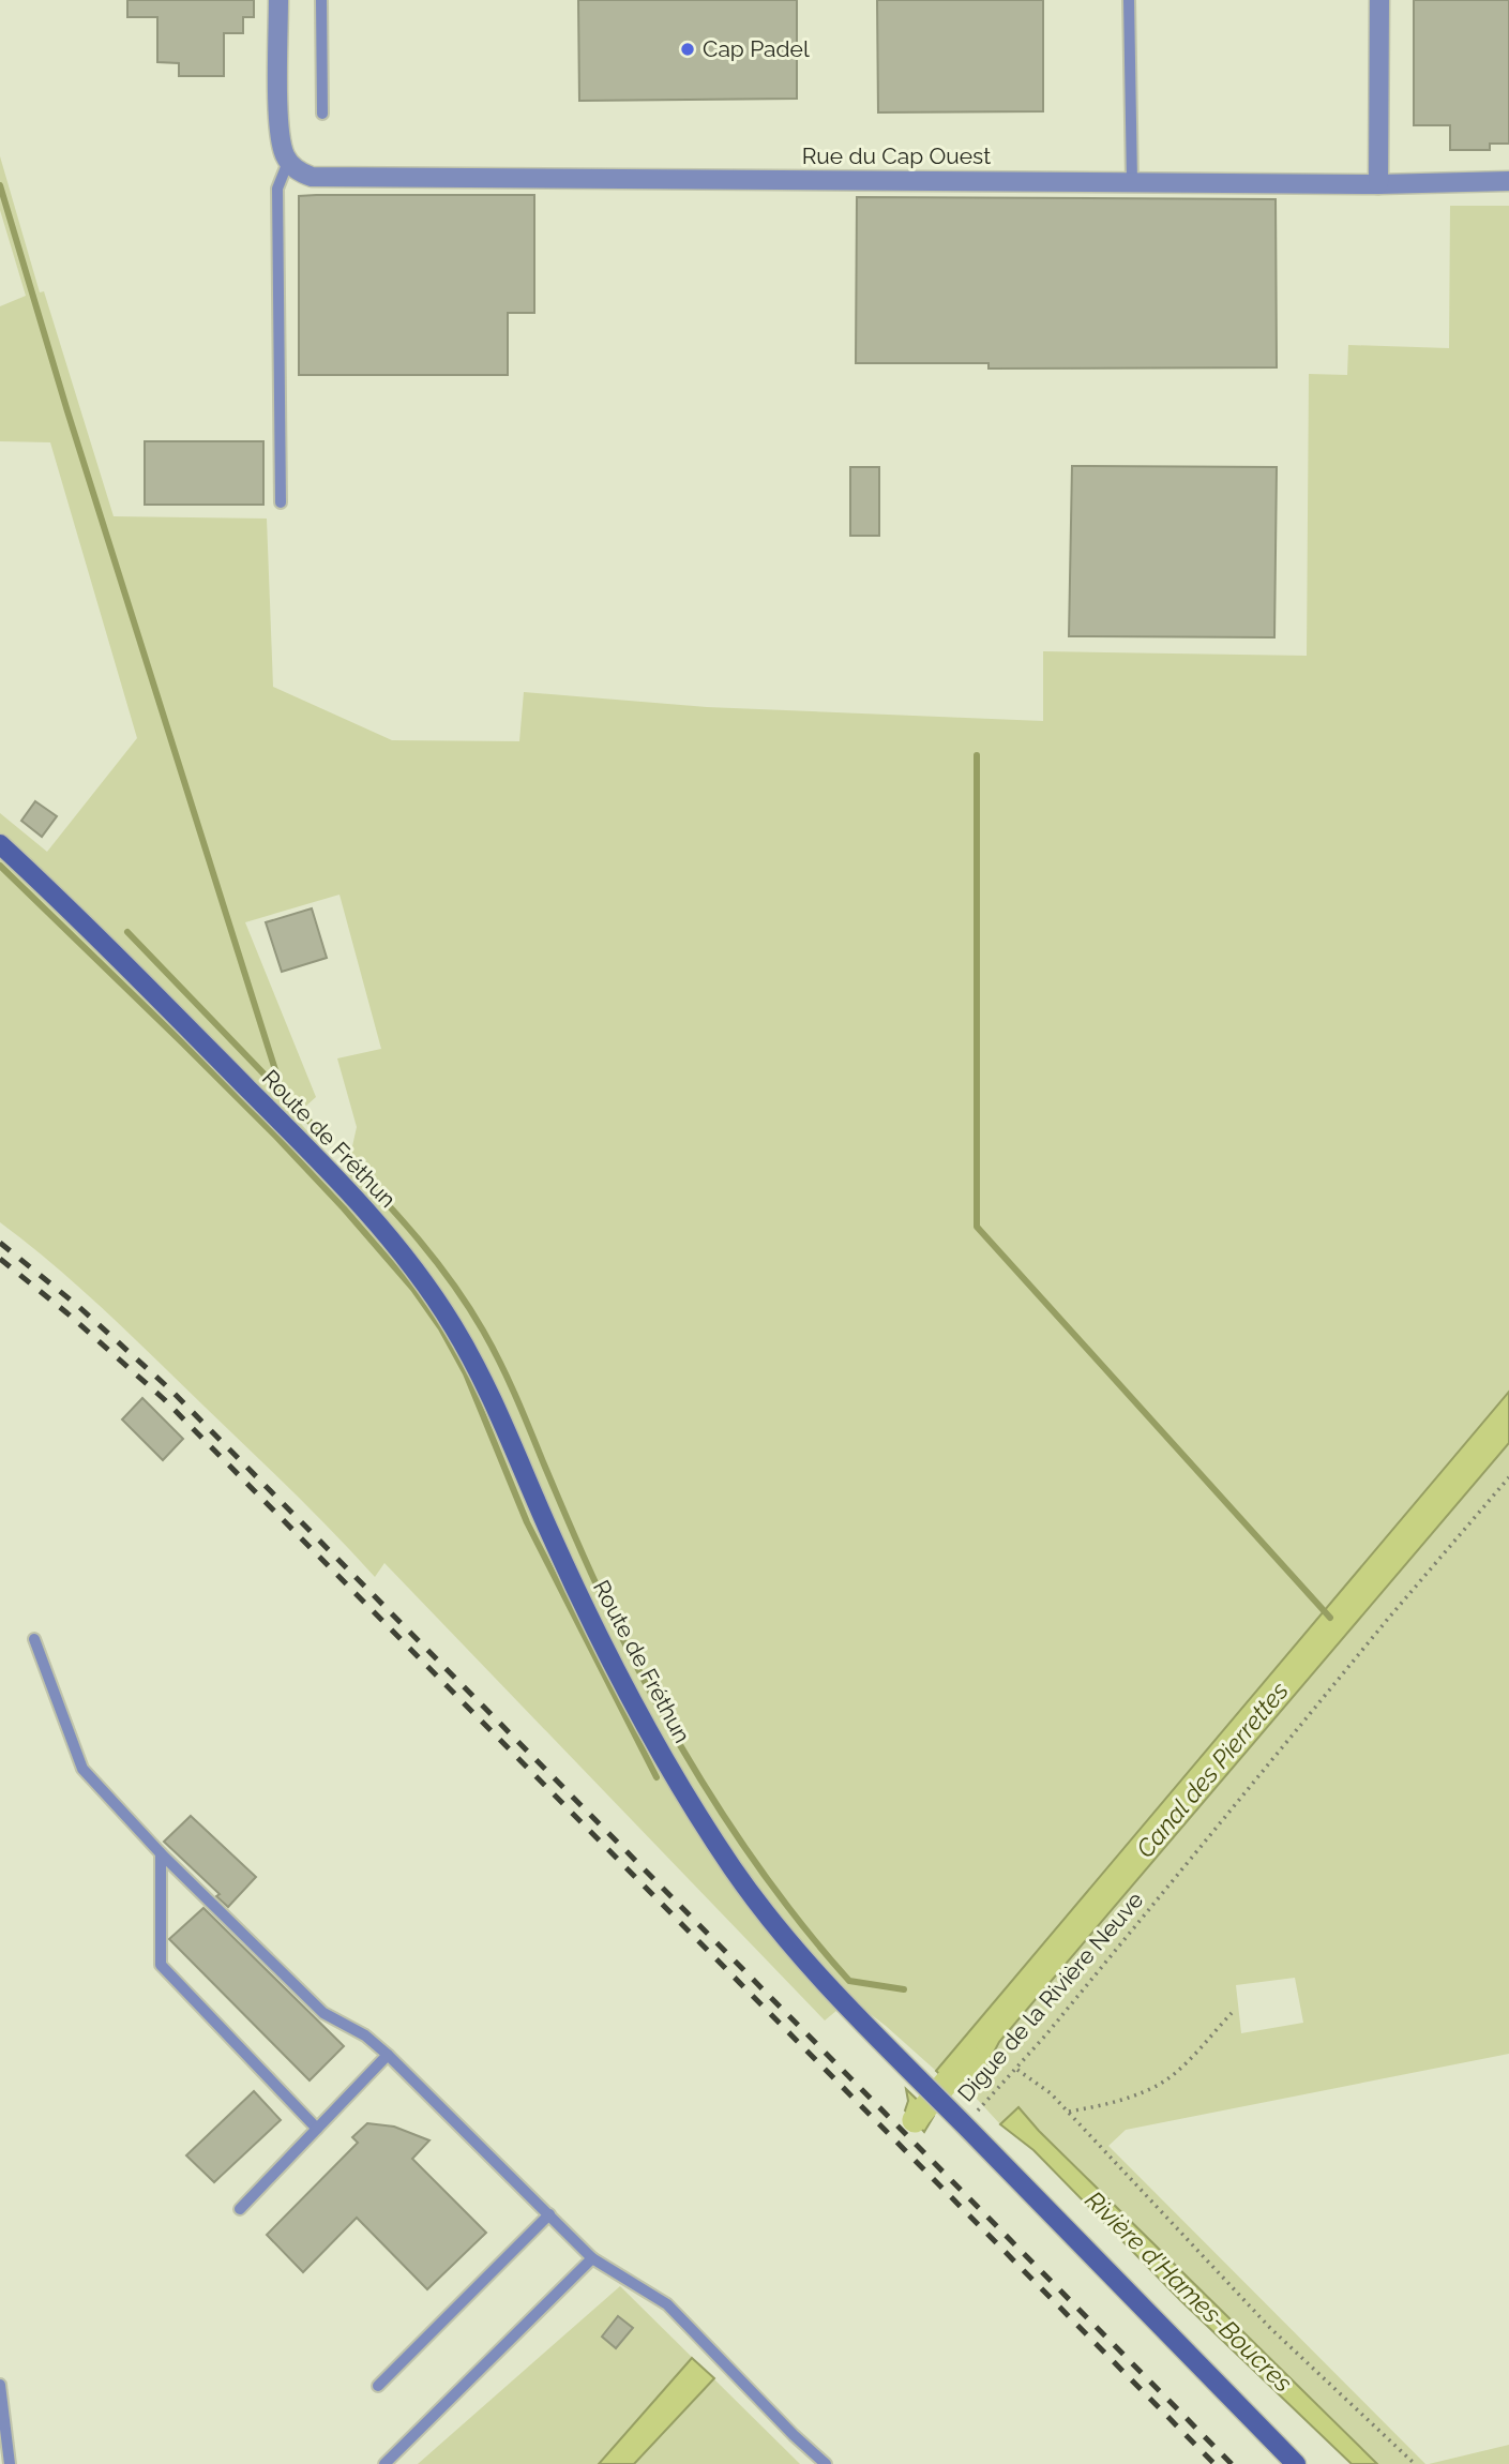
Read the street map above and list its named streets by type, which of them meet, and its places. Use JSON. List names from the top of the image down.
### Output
{
  "streets": {
    "street": ["Rue du Cap Ouest", "Route de Fréthun"],
    "path": ["Digue de la Rivière Neuve"]
  },
  "crossings": [
    ["Route de Fréthun", "Digue de la Rivière Neuve"]
  ],
  "water": ["Canal des Pierrettes", "Rivière d'Hames-Boucres"],
  "places": ["Cap Padel"]
}
